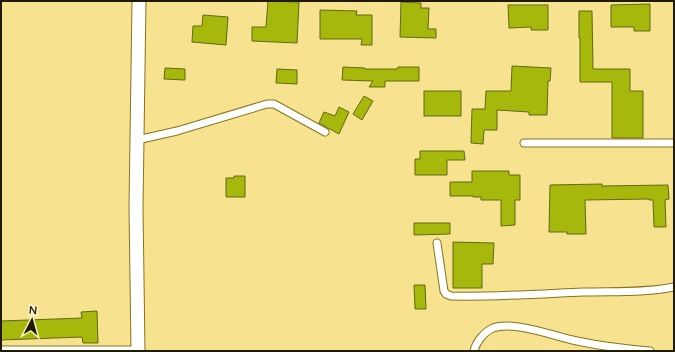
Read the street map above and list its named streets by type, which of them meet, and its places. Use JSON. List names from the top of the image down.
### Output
{
  "north": "top"
}
